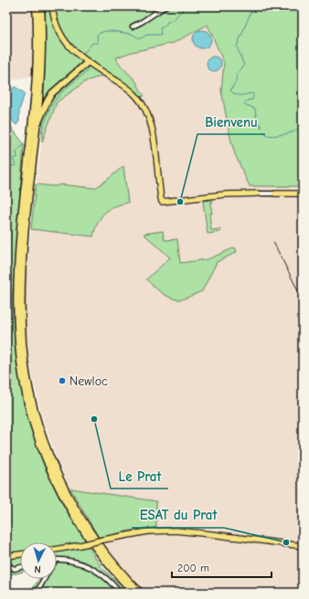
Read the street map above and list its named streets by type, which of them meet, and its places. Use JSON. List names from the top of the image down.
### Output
{
  "places": [
    "Bienvenu",
    "Newloc",
    "Le Prat",
    "ESAT du Prat"
  ],
  "scale_bar": "200 m",
  "north": "bottom"
}
